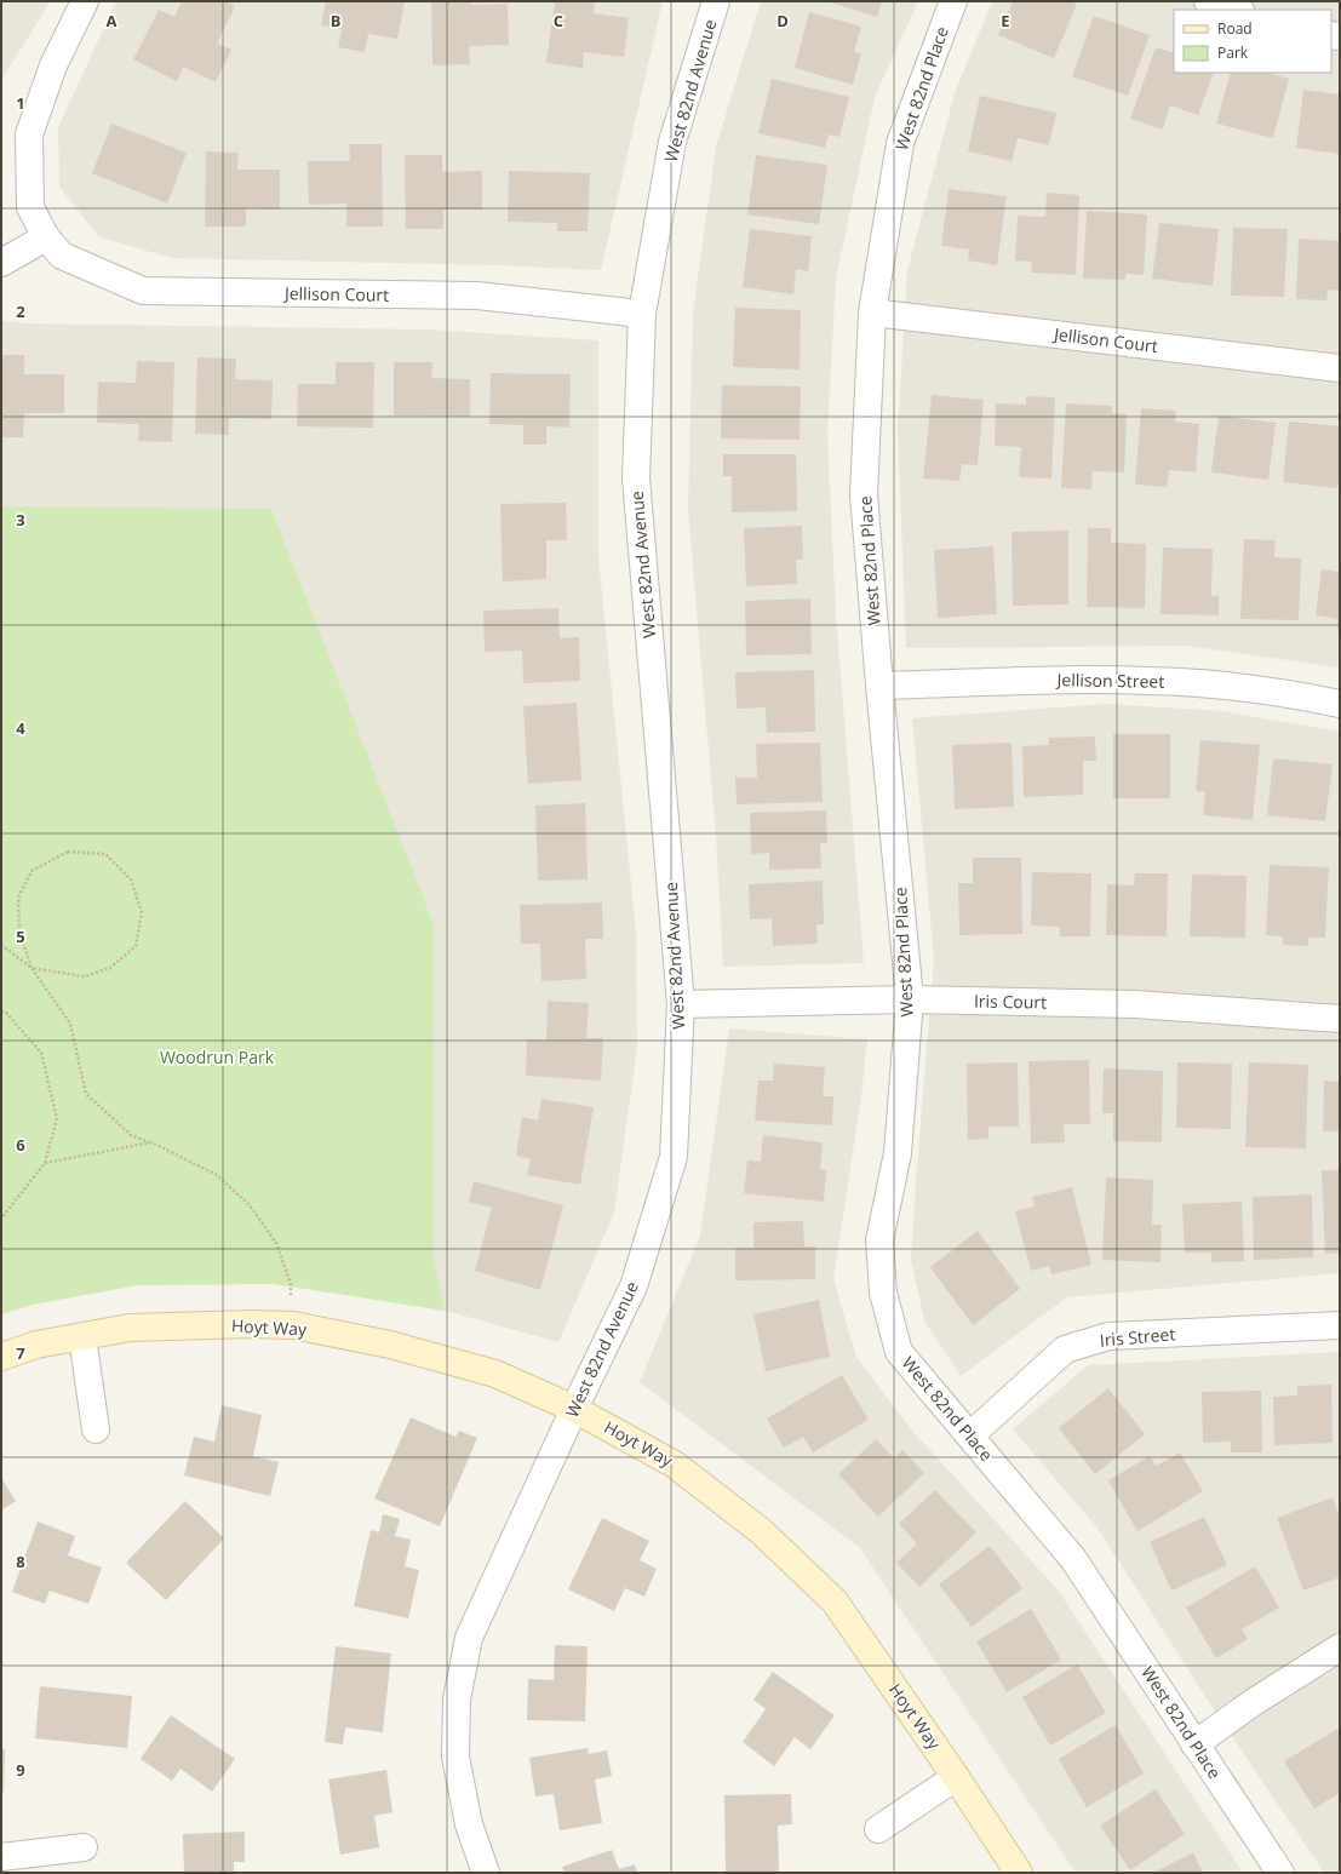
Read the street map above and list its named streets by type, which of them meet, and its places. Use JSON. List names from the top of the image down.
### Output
{
  "streets": {
    "street": [
      "West 82nd Place",
      "West 82nd Avenue",
      "Jellison Court",
      "Jellison Street",
      "Iris Court",
      "Hoyt Way",
      "Iris Street"
    ]
  },
  "crossings": [
    ["West 82nd Place", "Jellison Court"],
    ["West 82nd Place", "Jellison Street"],
    ["West 82nd Place", "Iris Court"],
    ["West 82nd Place", "Iris Street"],
    ["West 82nd Avenue", "Jellison Court"],
    ["West 82nd Avenue", "Iris Court"],
    ["West 82nd Avenue", "Hoyt Way"]
  ],
  "parks": ["Woodrun Park"],
  "legend": ["Road", "Park"],
  "grid": {
    "columns": [
      "A",
      "B",
      "C",
      "D",
      "E"
    ],
    "rows": [
      "1",
      "2",
      "3",
      "4",
      "5",
      "6",
      "7",
      "8",
      "9"
    ]
  }
}
